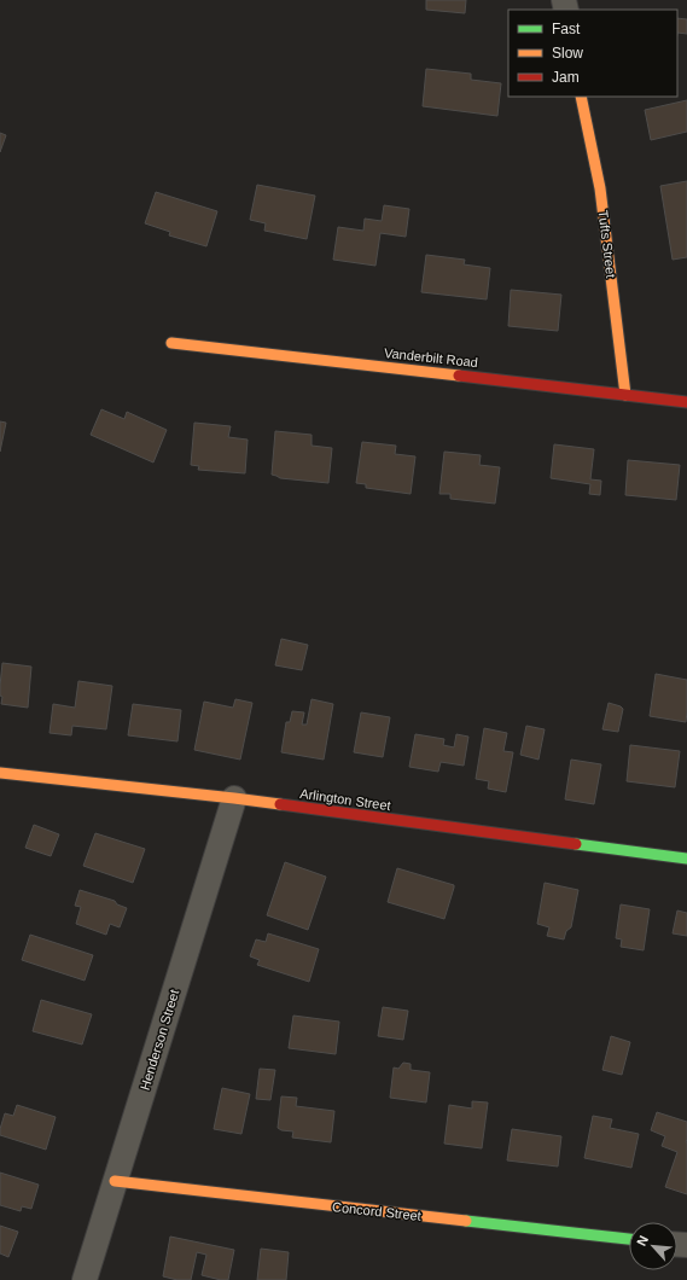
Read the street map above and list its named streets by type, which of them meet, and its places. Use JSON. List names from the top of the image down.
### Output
{
  "streets": {
    "street": [
      "Tufts Street",
      "Vanderbilt Road",
      "Arlington Street",
      "Henderson Street",
      "Concord Street"
    ]
  },
  "crossings": [
    ["Tufts Street", "Vanderbilt Road"],
    ["Arlington Street", "Henderson Street"],
    ["Henderson Street", "Concord Street"]
  ],
  "legend": ["Fast", "Slow", "Jam"],
  "north": "top left"
}
